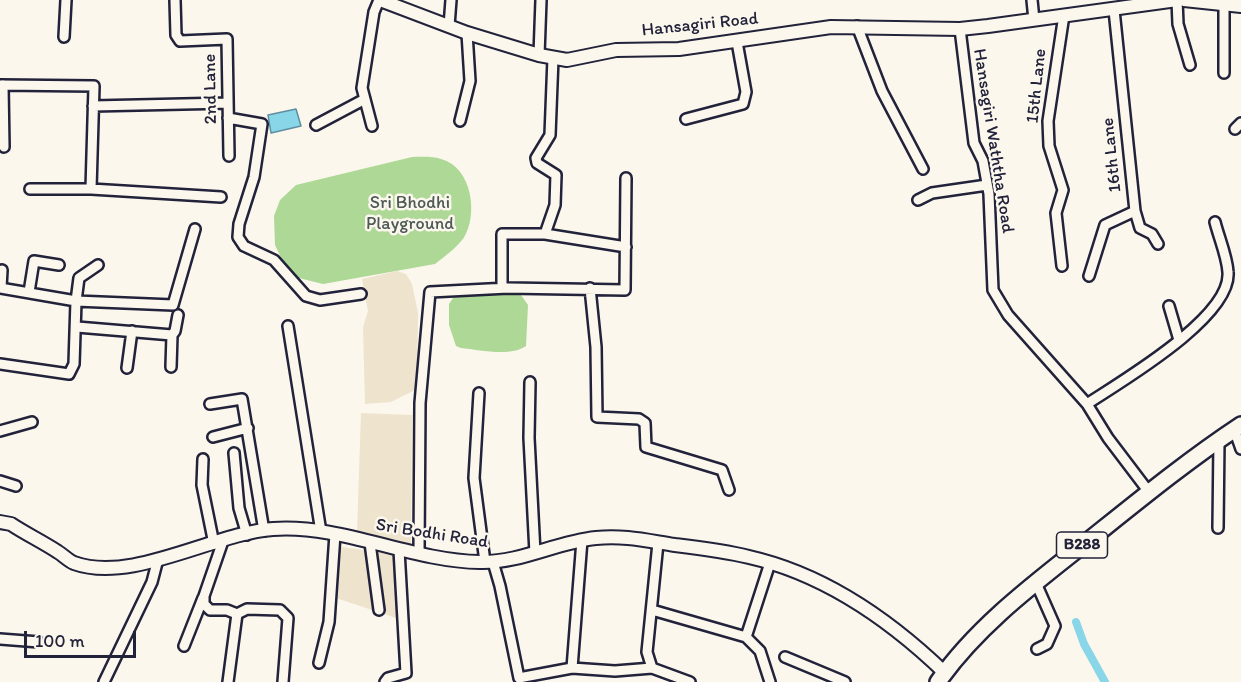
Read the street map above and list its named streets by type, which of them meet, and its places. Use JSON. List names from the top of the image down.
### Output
{
  "streets": {
    "main road": ["B288"],
    "street": [
      "Hansagiri Road",
      "15th Lane",
      "2nd Lane",
      "Hansagiri Waththa Road",
      "16th Lane",
      "Sri Bodhi Road"
    ]
  },
  "crossings": [
    ["Hansagiri Road", "15th Lane"],
    ["Hansagiri Road", "Hansagiri Waththa Road"],
    ["Hansagiri Road", "16th Lane"],
    ["Hansagiri Waththa Road", "B288"],
    ["Sri Bodhi Road", "B288"]
  ],
  "parks": ["Sri Bhodhi Playground"],
  "scale_bar": "100 m"
}
